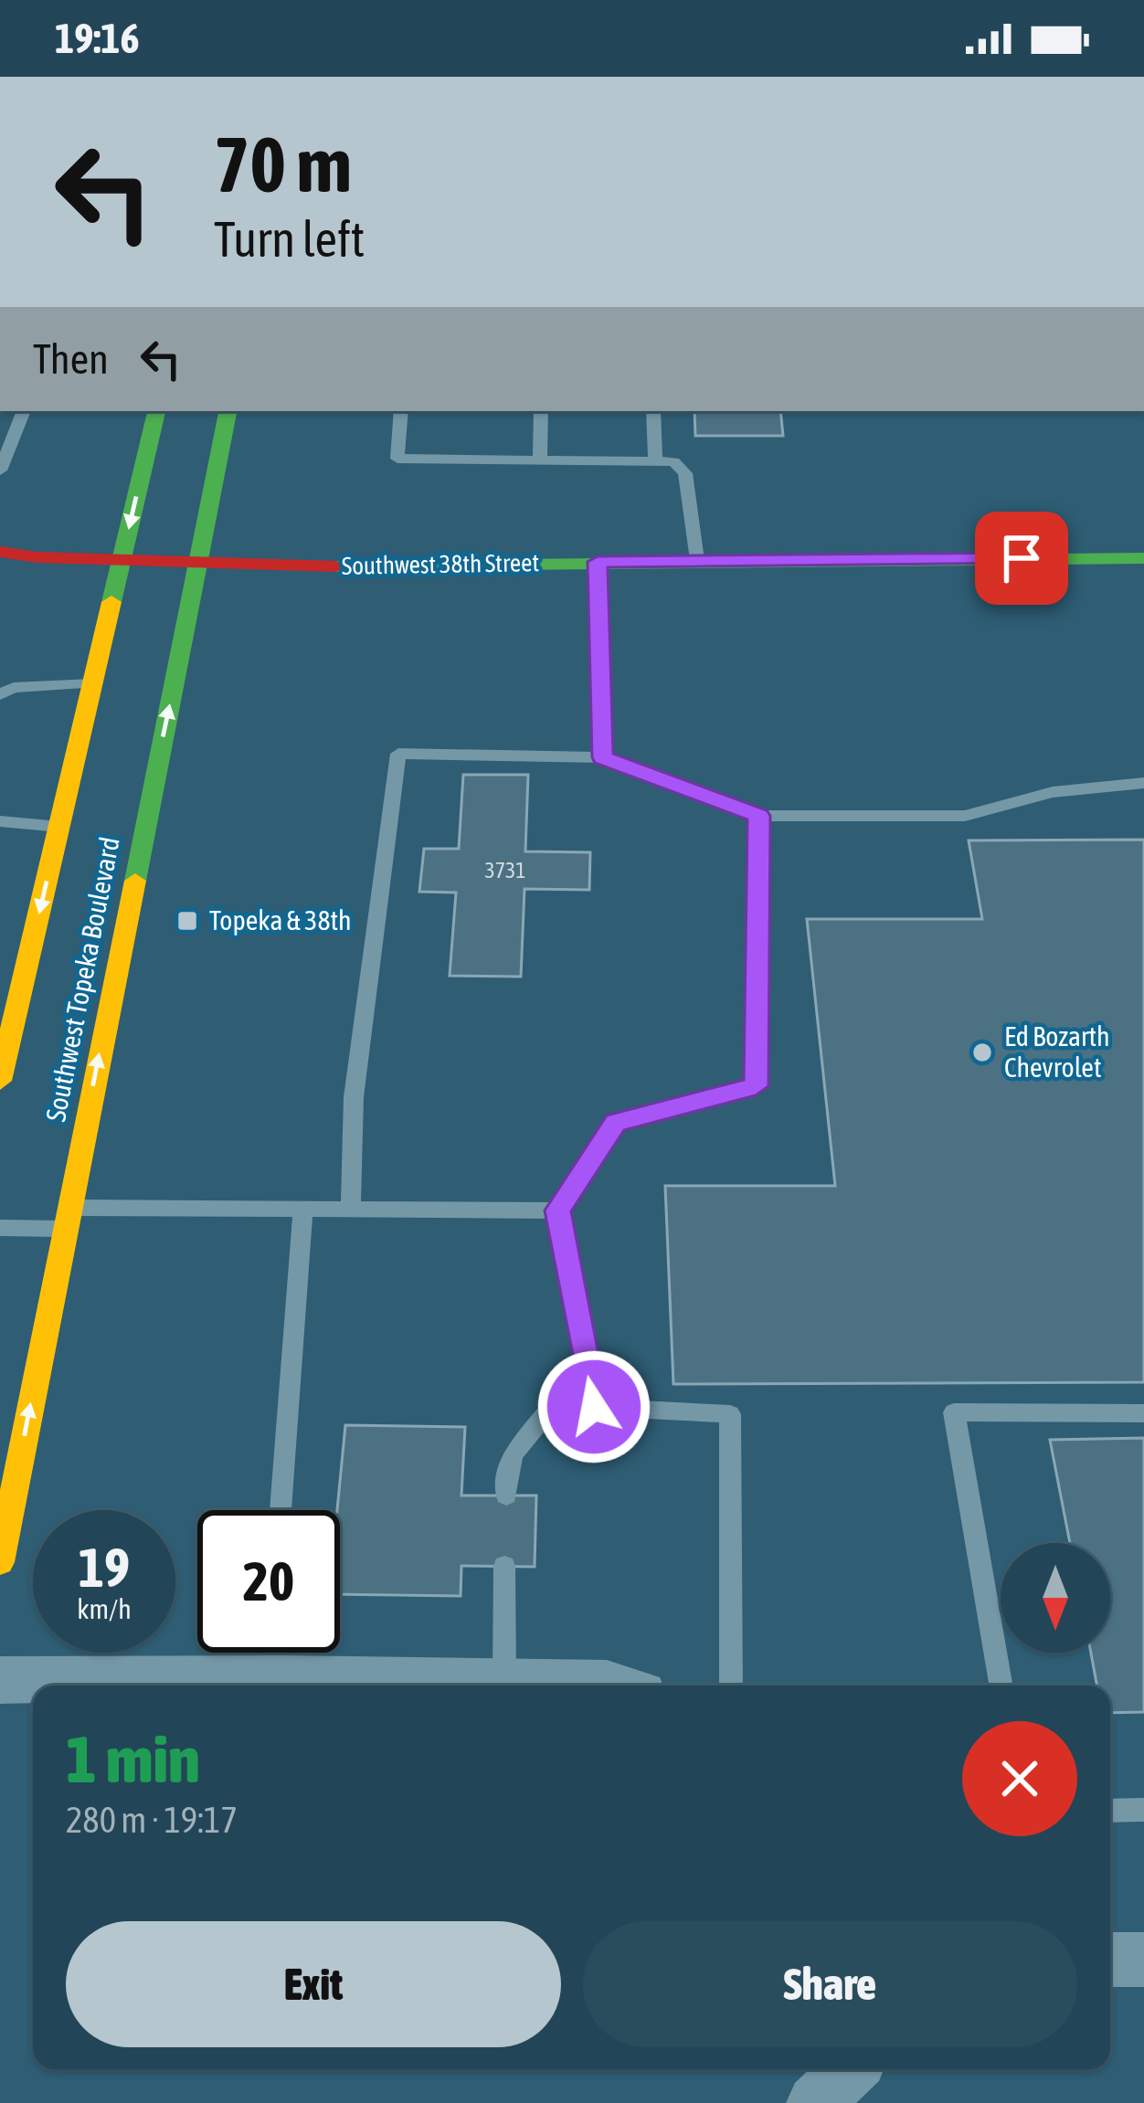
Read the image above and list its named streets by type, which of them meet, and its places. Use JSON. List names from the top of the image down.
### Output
{
  "streets": {
    "main road": ["Southwest 38th Street", "Southwest Topeka Boulevard"]
  },
  "crossings": [
    ["Southwest 38th Street", "Southwest Topeka Boulevard"]
  ],
  "places": {
    "transit": ["Topeka & 38th"],
    "other": ["Ed Bozarth Chevrolet"]
  },
  "house_numbers": ["3731"],
  "north": "bottom",
  "page": {
    "status": "19:16",
    "turn": ["70 m", "Turn left"],
    "then": "Then",
    "speed": "19 km/h",
    "limit": "20",
    "heading": ["1 min", "280 m · 19:17"],
    "buttons": ["Exit", "Share"]
  }
}
